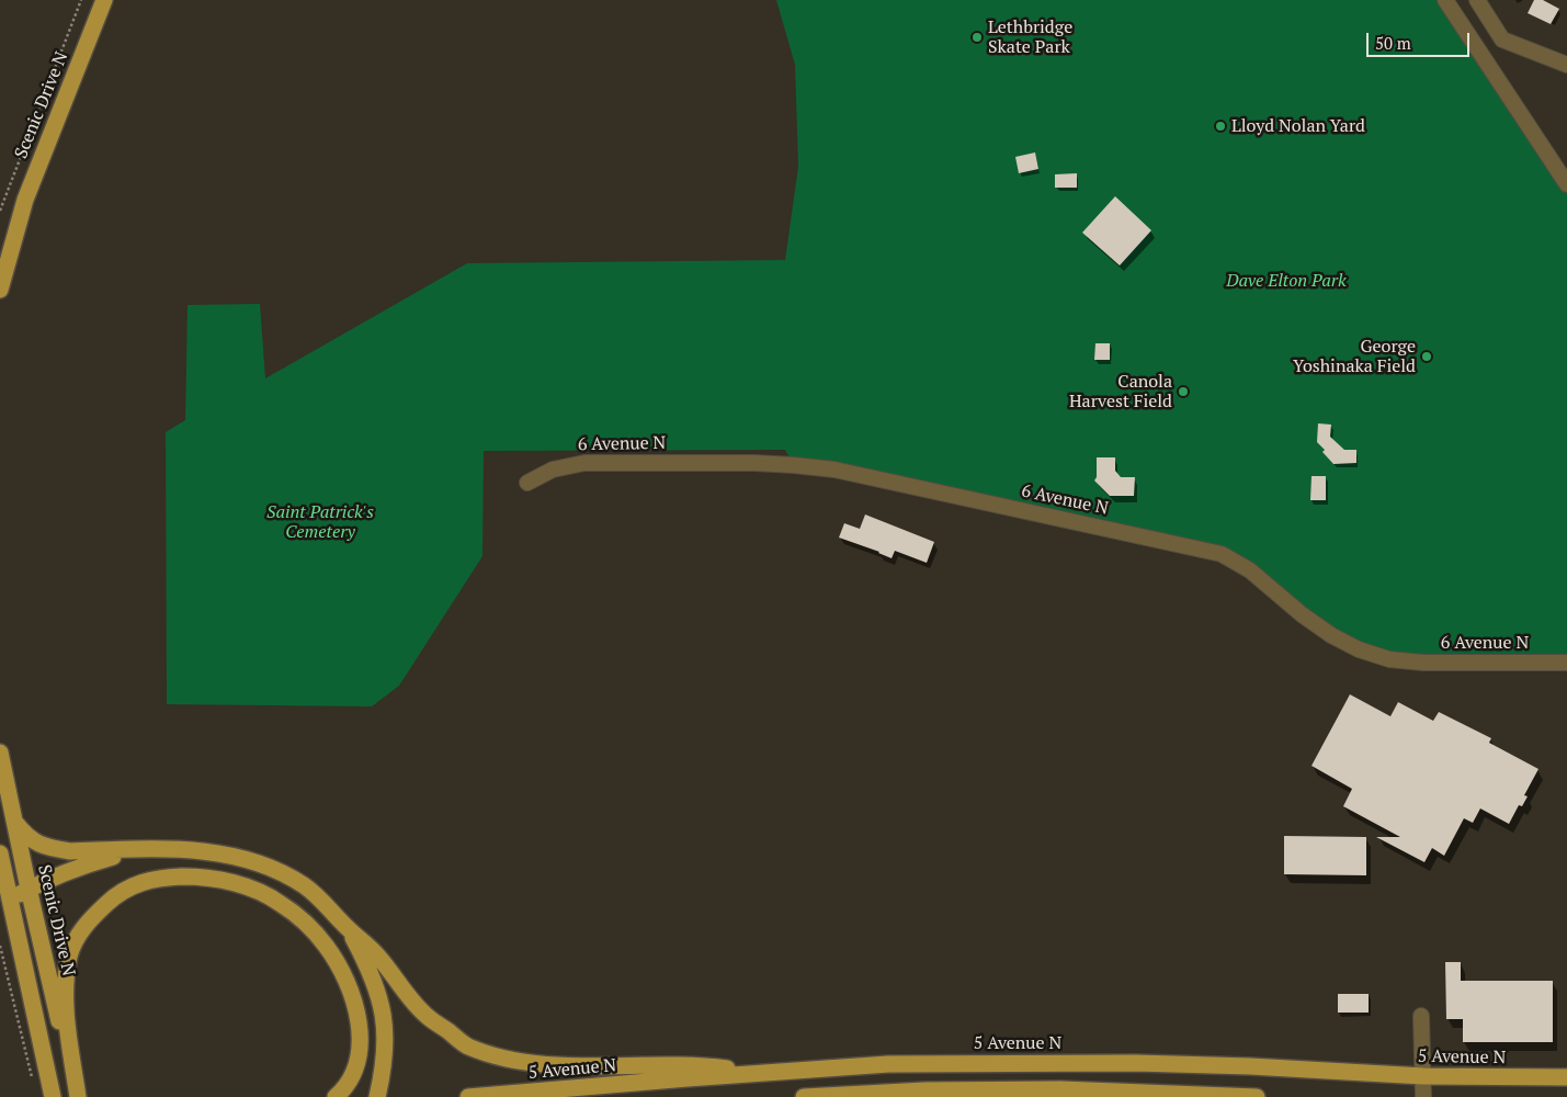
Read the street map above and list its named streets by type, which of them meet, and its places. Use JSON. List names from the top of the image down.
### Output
{
  "streets": {
    "main road": ["Scenic Drive N", "5 Avenue N"],
    "street": ["6 Avenue N"]
  },
  "parks": ["Dave Elton Park", "Saint Patrick's Cemetery"],
  "places": [
    "Lethbridge Skate Park",
    "Lloyd Nolan Yard",
    "George Yoshinaka Field",
    "Canola Harvest Field"
  ],
  "scale_bar": "50 m"
}
